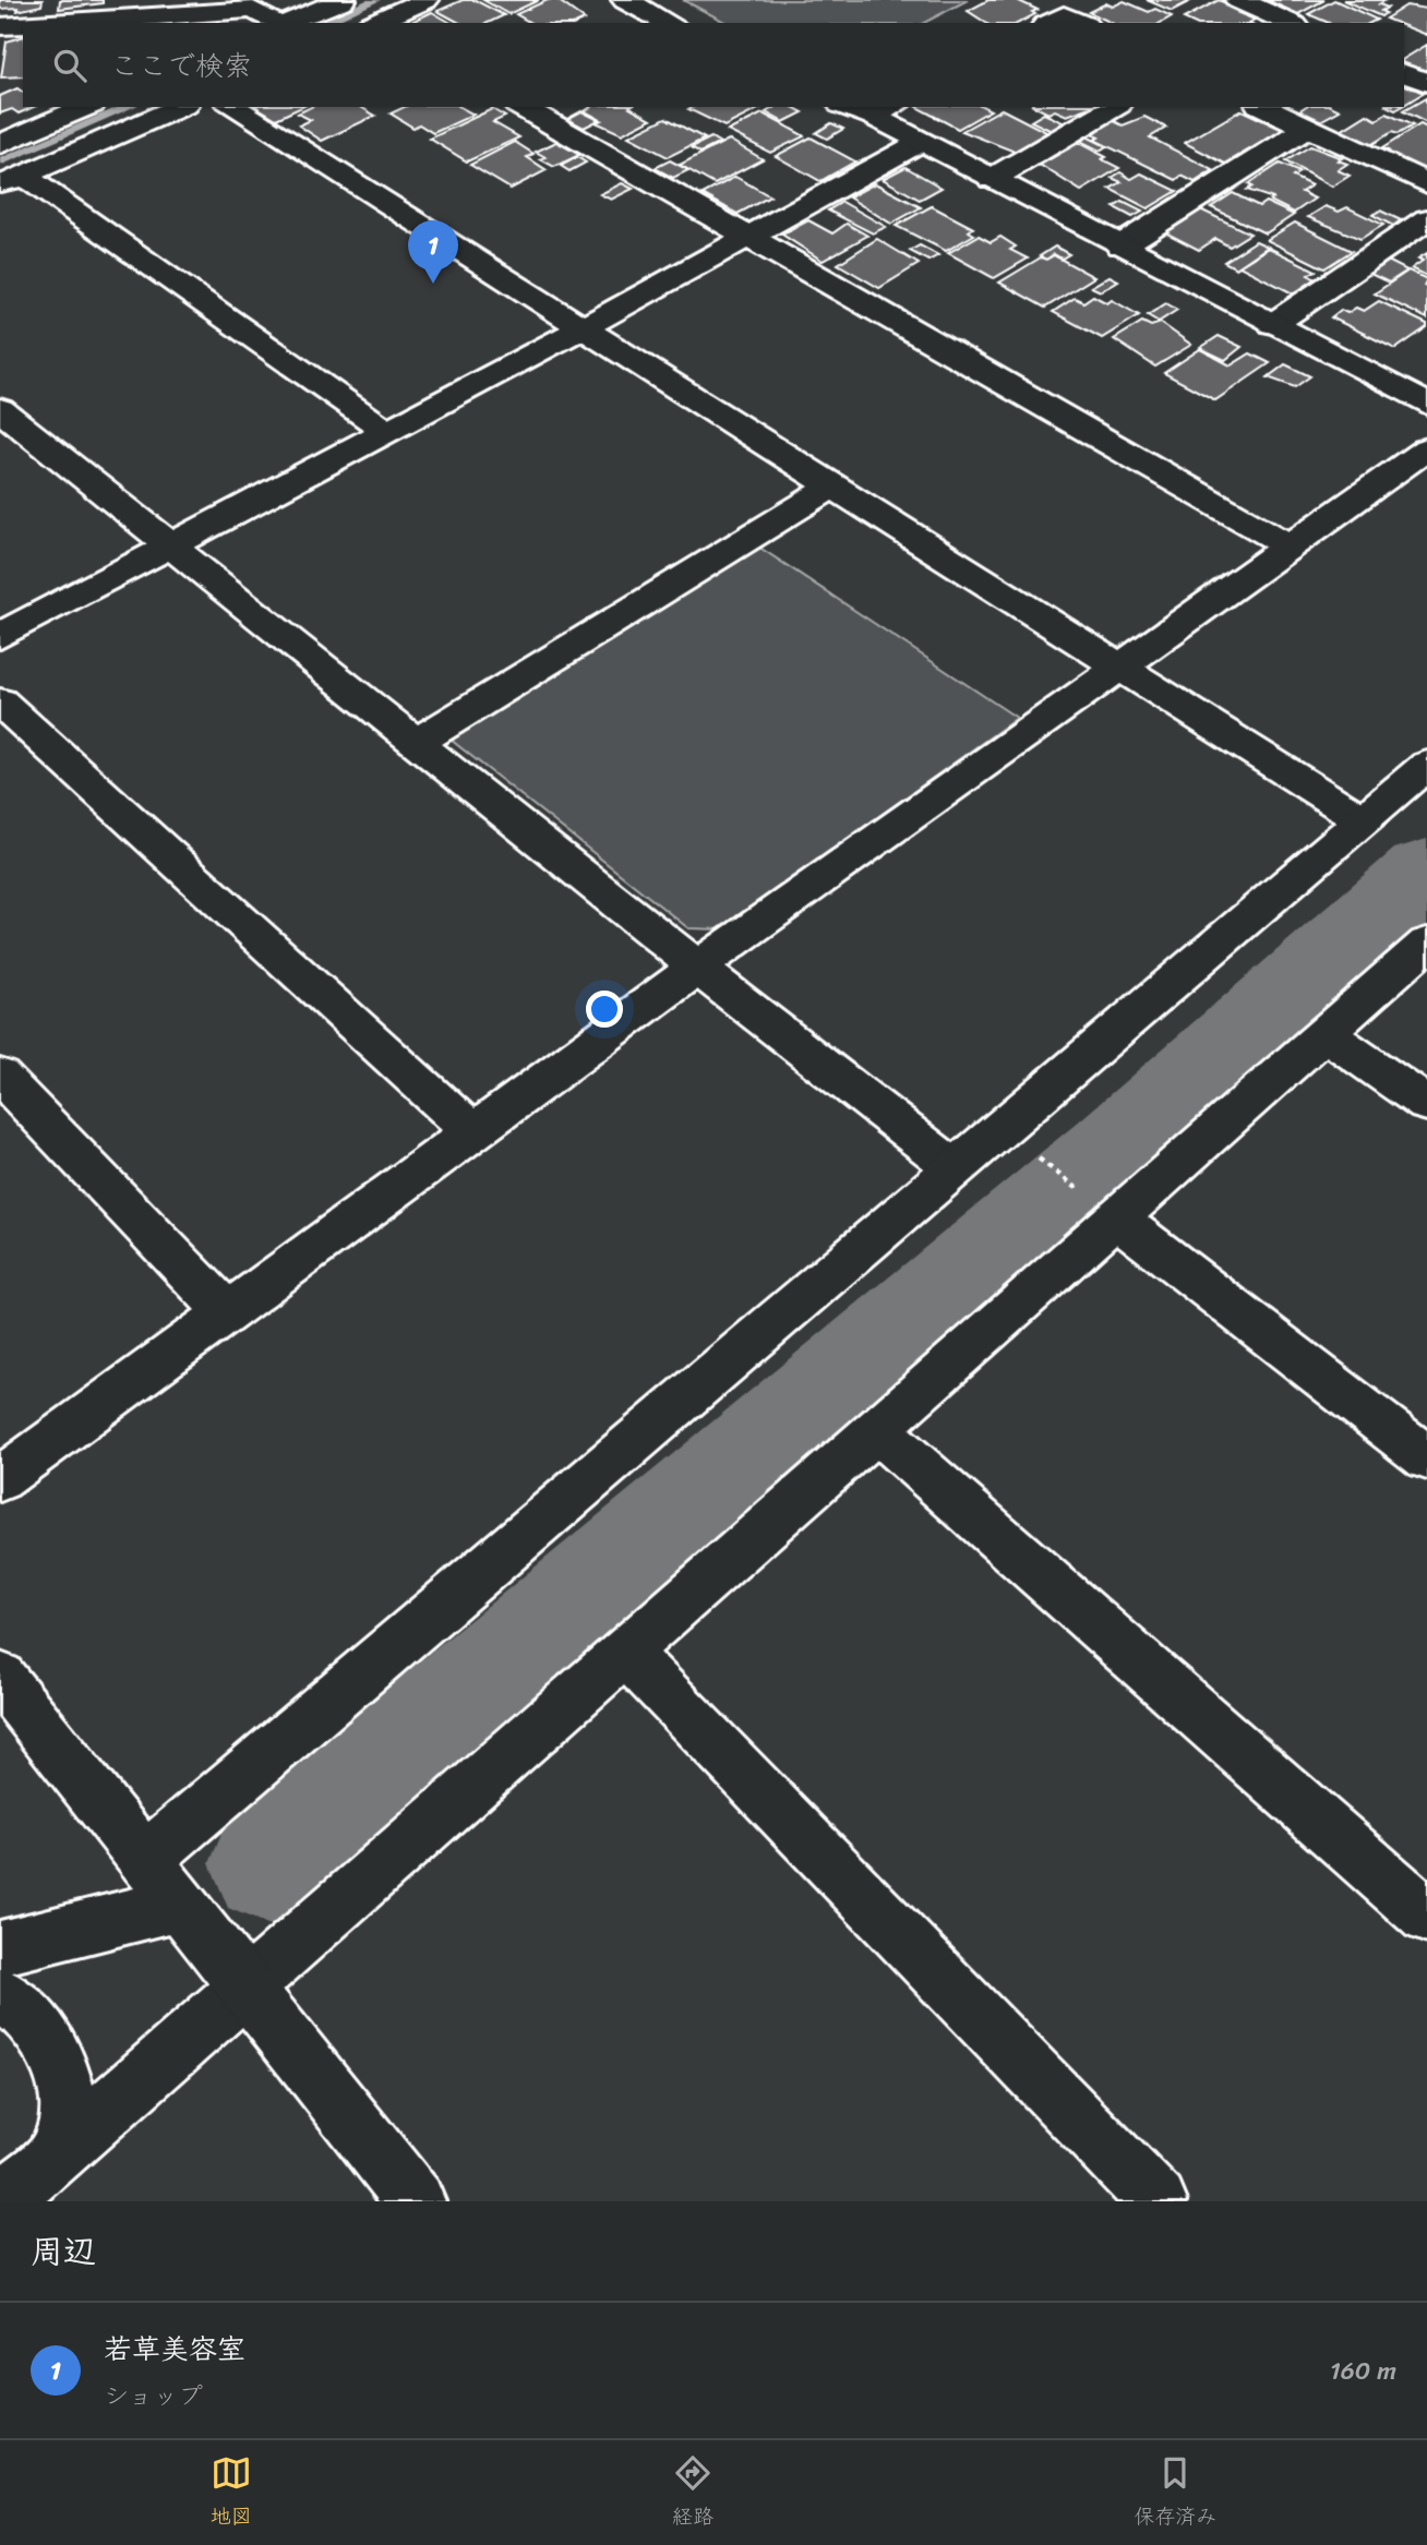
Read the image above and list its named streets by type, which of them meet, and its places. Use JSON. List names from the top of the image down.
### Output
{
  "page": {
    "search": "ここで検索",
    "pins": "1",
    "heading": "周辺",
    "list": [
      {
        "mark": "1",
        "name": "若草美容室",
        "note": "ショップ",
        "value": "160 m"
      }
    ],
    "nav": ["地図", "経路", "保存済み"]
  }
}
